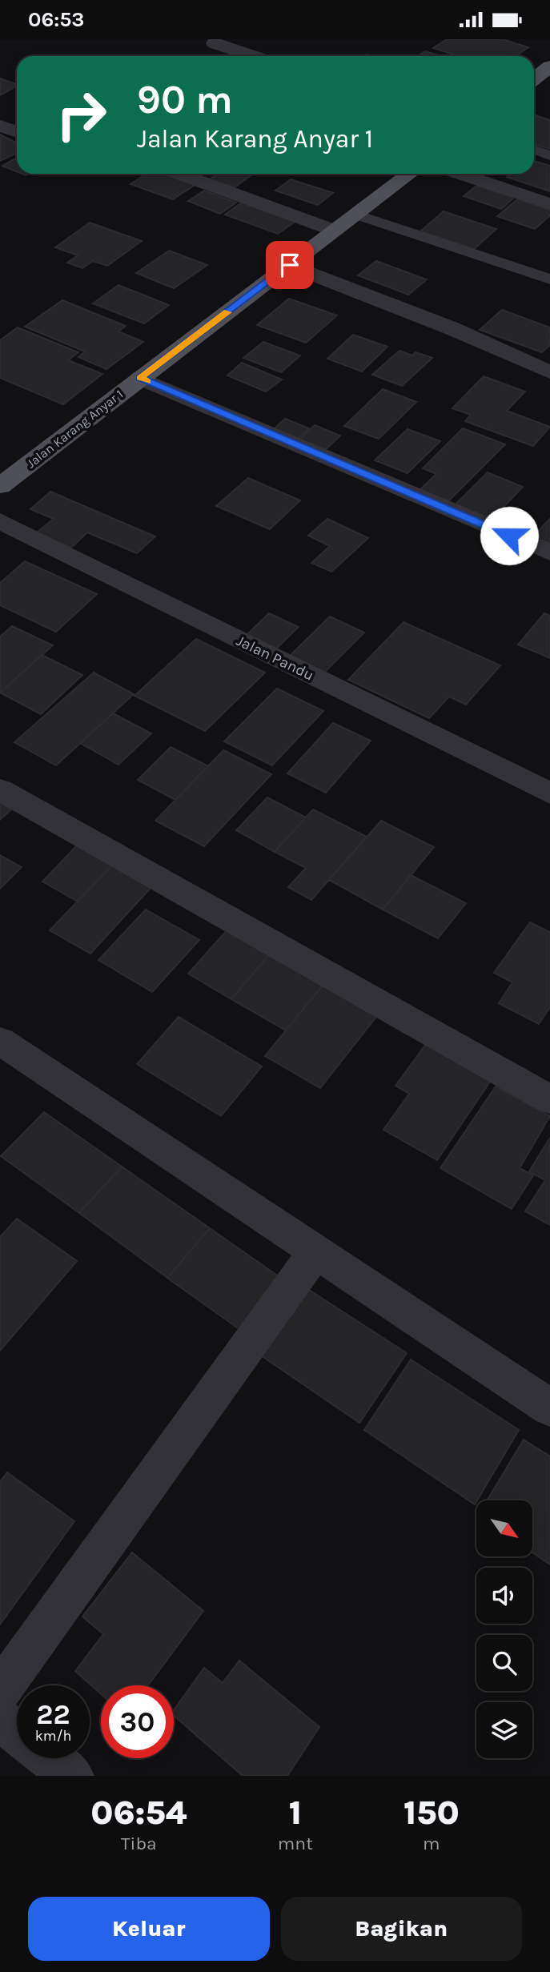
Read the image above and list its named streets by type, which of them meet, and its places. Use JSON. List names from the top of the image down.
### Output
{
  "streets": {
    "main road": ["Jalan Karang Anyar 1"],
    "street": ["Jalan Pandu"]
  },
  "north": "bottom right",
  "page": {
    "status": "06:53",
    "turn": ["90 m", "Jalan Karang Anyar 1"],
    "speed": "22 km/h",
    "limit": "30",
    "eta": [
      "06:54",
      "Tiba",
      "1",
      "mnt",
      "150",
      "m"
    ],
    "buttons": ["Keluar", "Bagikan"]
  }
}
